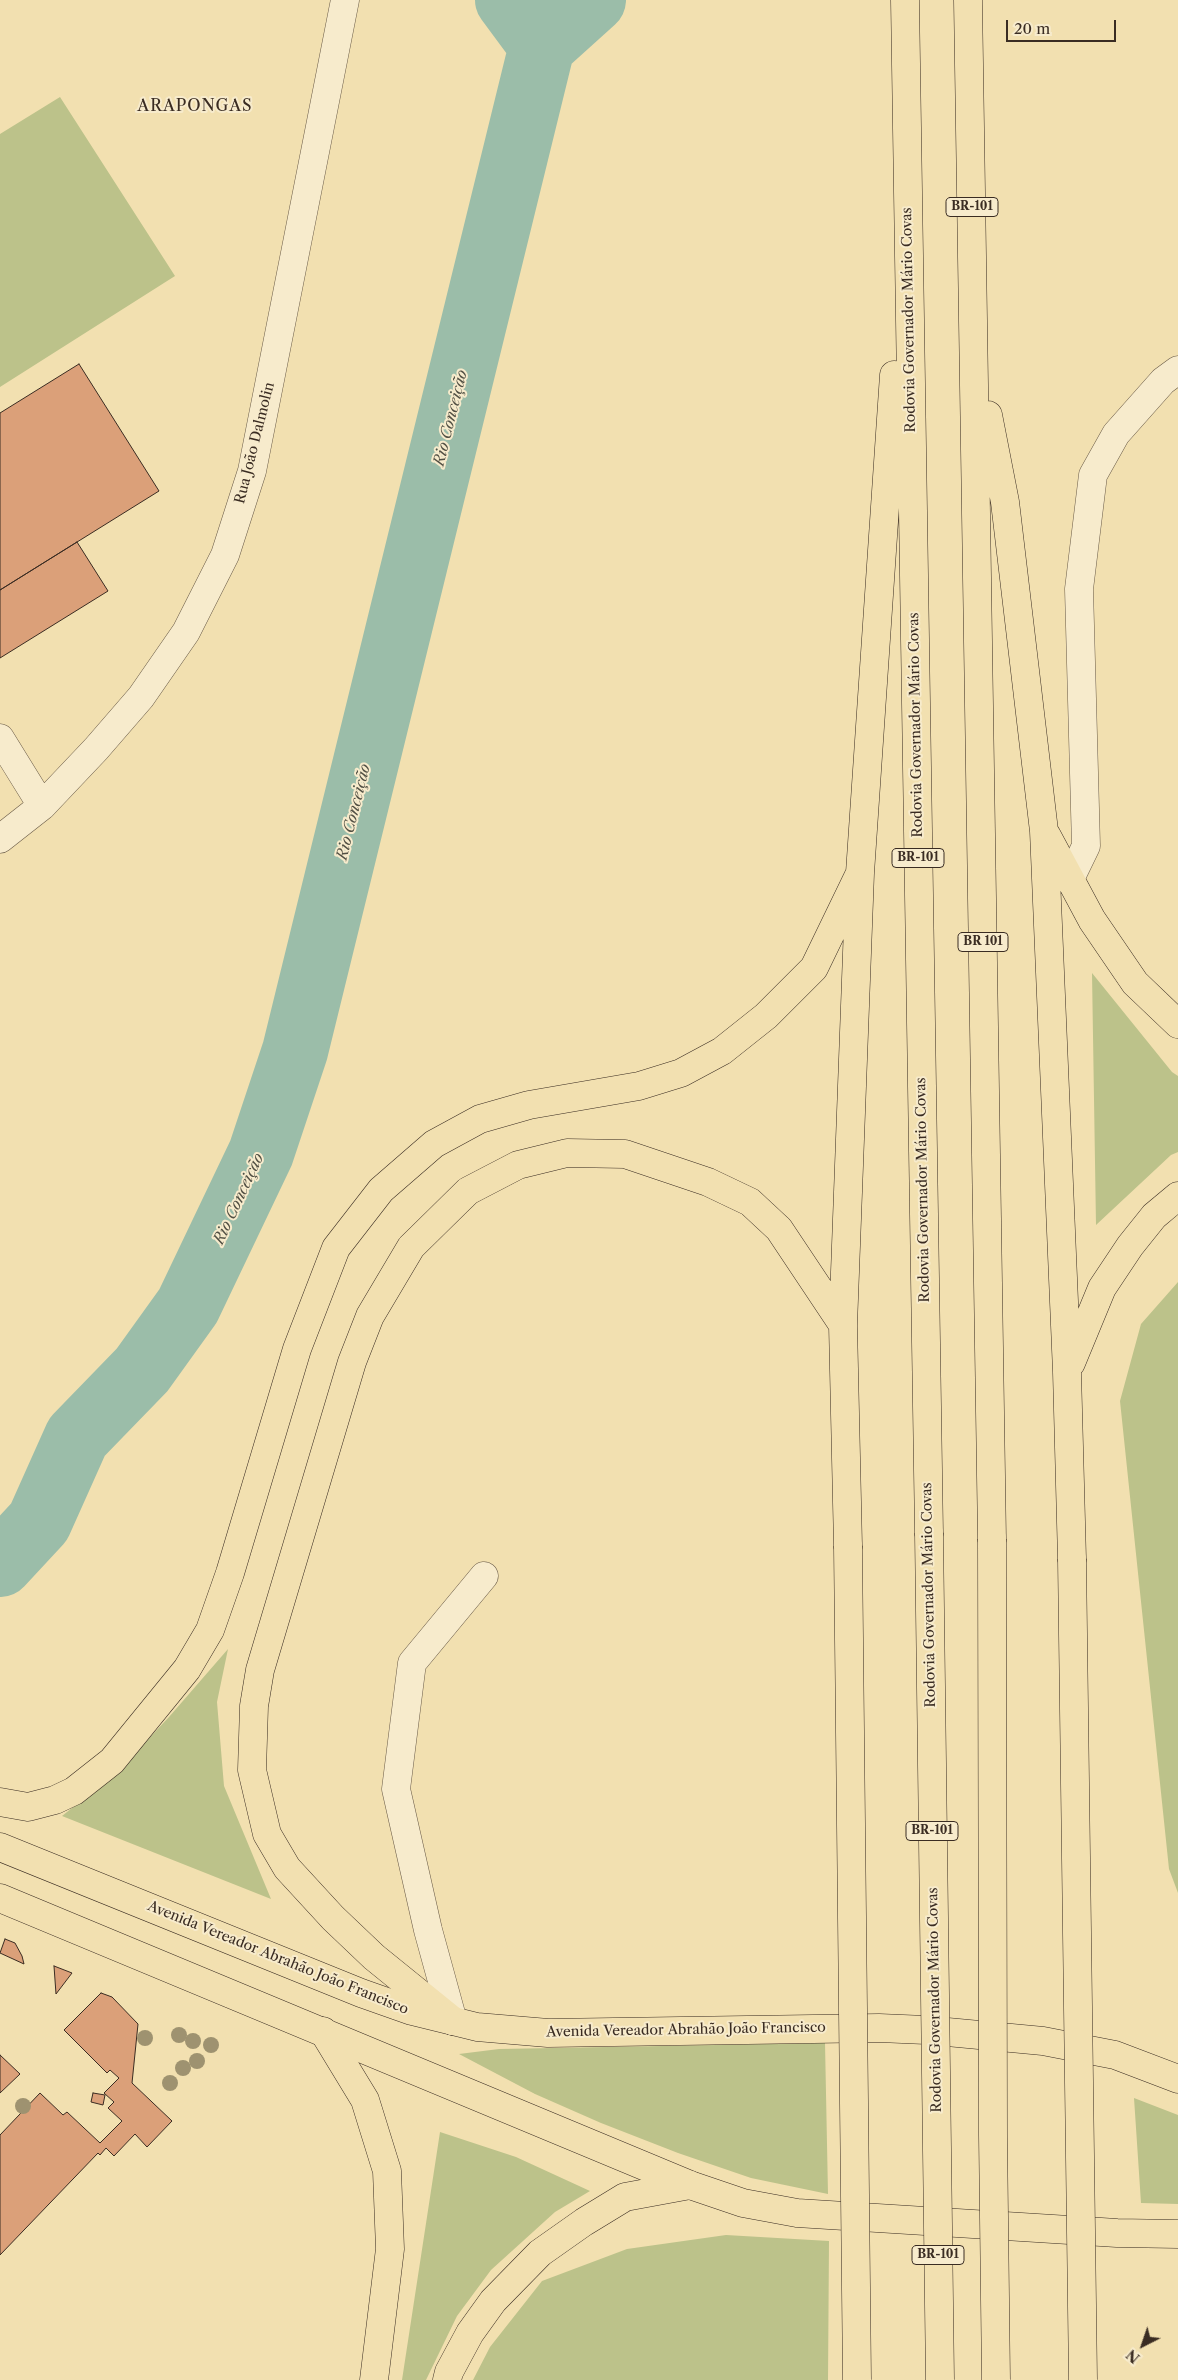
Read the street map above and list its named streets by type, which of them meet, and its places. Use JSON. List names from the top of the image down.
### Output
{
  "streets": {
    "main road": [
      "BR-101",
      "Rodovia Governador Mário Covas",
      "BR 101",
      "Avenida Vereador Abrahão João Francisco"
    ],
    "street": ["Rua João Dalmolin"]
  },
  "crossings": [
    ["BR-101", "BR 101"]
  ],
  "districts": ["ARAPONGAS"],
  "water": ["Rio Conceição"],
  "scale_bar": "20 m",
  "north": "bottom left"
}
